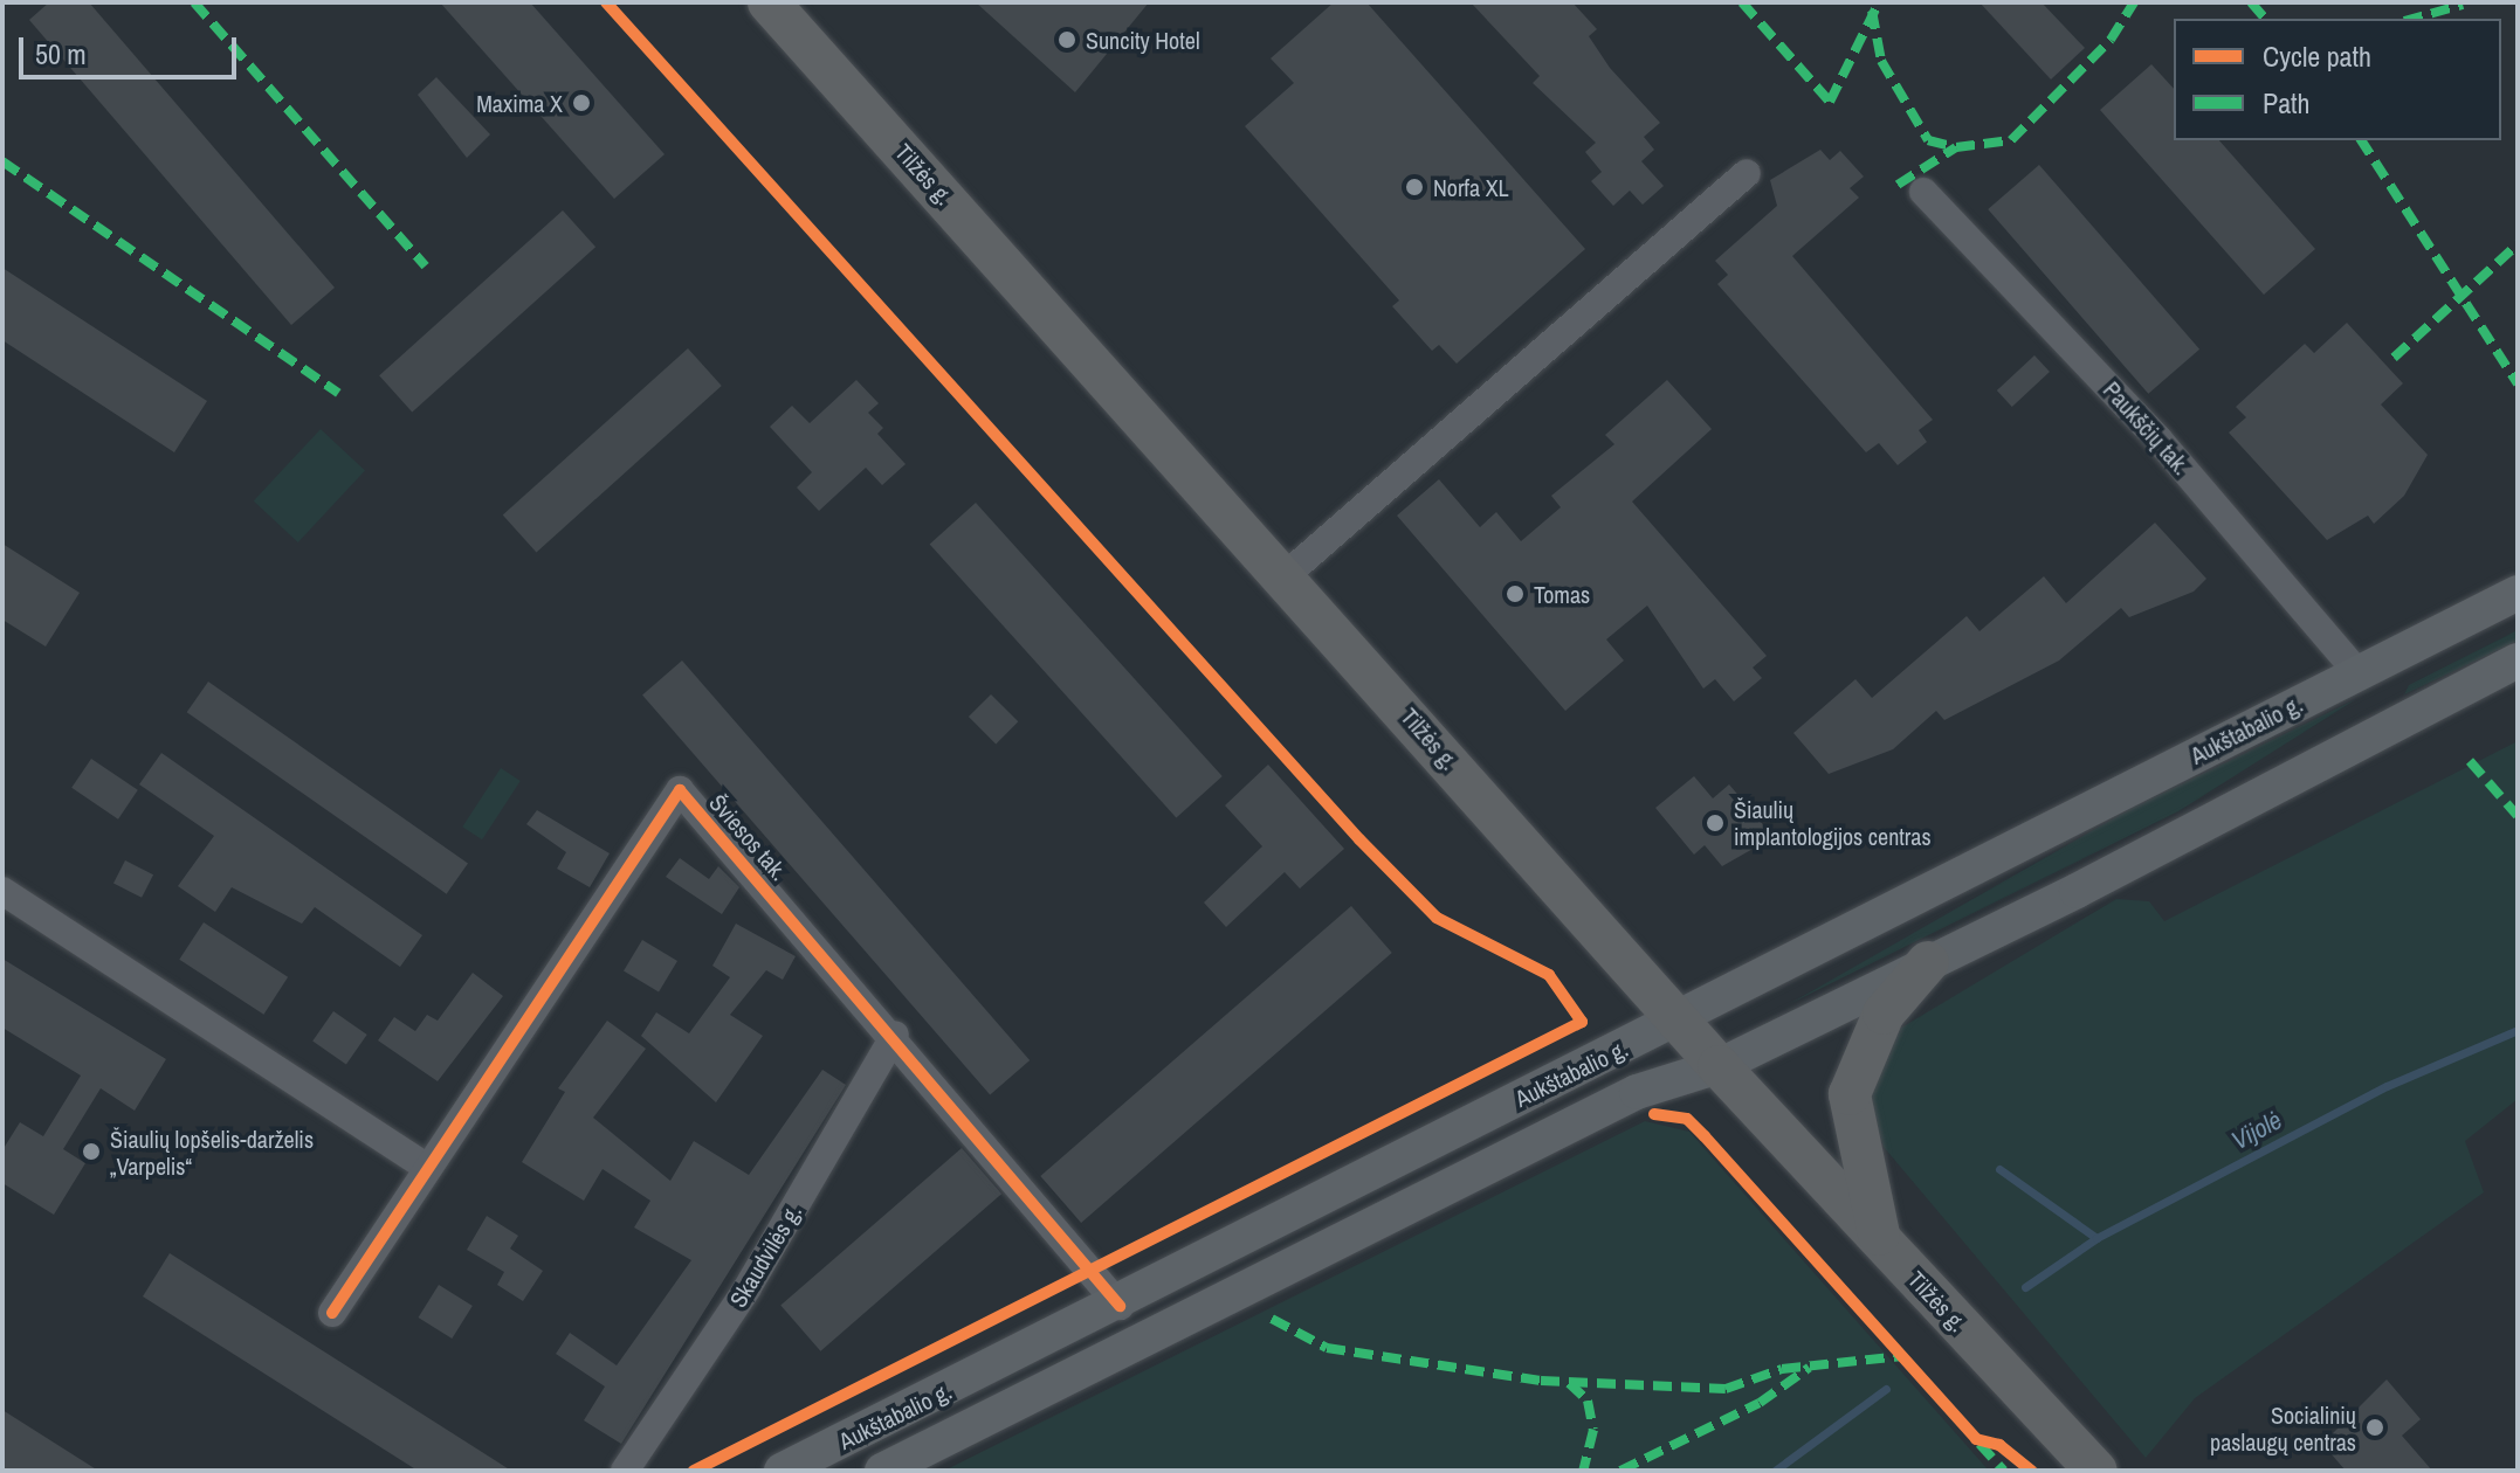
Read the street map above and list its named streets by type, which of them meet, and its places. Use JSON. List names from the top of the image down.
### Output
{
  "streets": {
    "highway": ["Tilžės g."],
    "main road": ["Aukštabalio g."],
    "street": ["Paukščių tak.", "Šviesos tak.", "Skaudvilės g."]
  },
  "crossings": [
    ["Tilžės g.", "Aukštabalio g."],
    ["Paukščių tak.", "Aukštabalio g."],
    ["Aukštabalio g.", "Šviesos tak."],
    ["Šviesos tak.", "Skaudvilės g."]
  ],
  "water": ["Vijolė"],
  "places": [
    "Suncity Hotel",
    "Maxima X",
    "Norfa XL",
    "Tomas",
    "Šiaulių implantologijos centras",
    "Šiaulių lopšelis-darželis „Varpelis“",
    "Socialinių paslaugų centras"
  ],
  "legend": ["Cycle path", "Path"],
  "scale_bar": "50 m"
}
